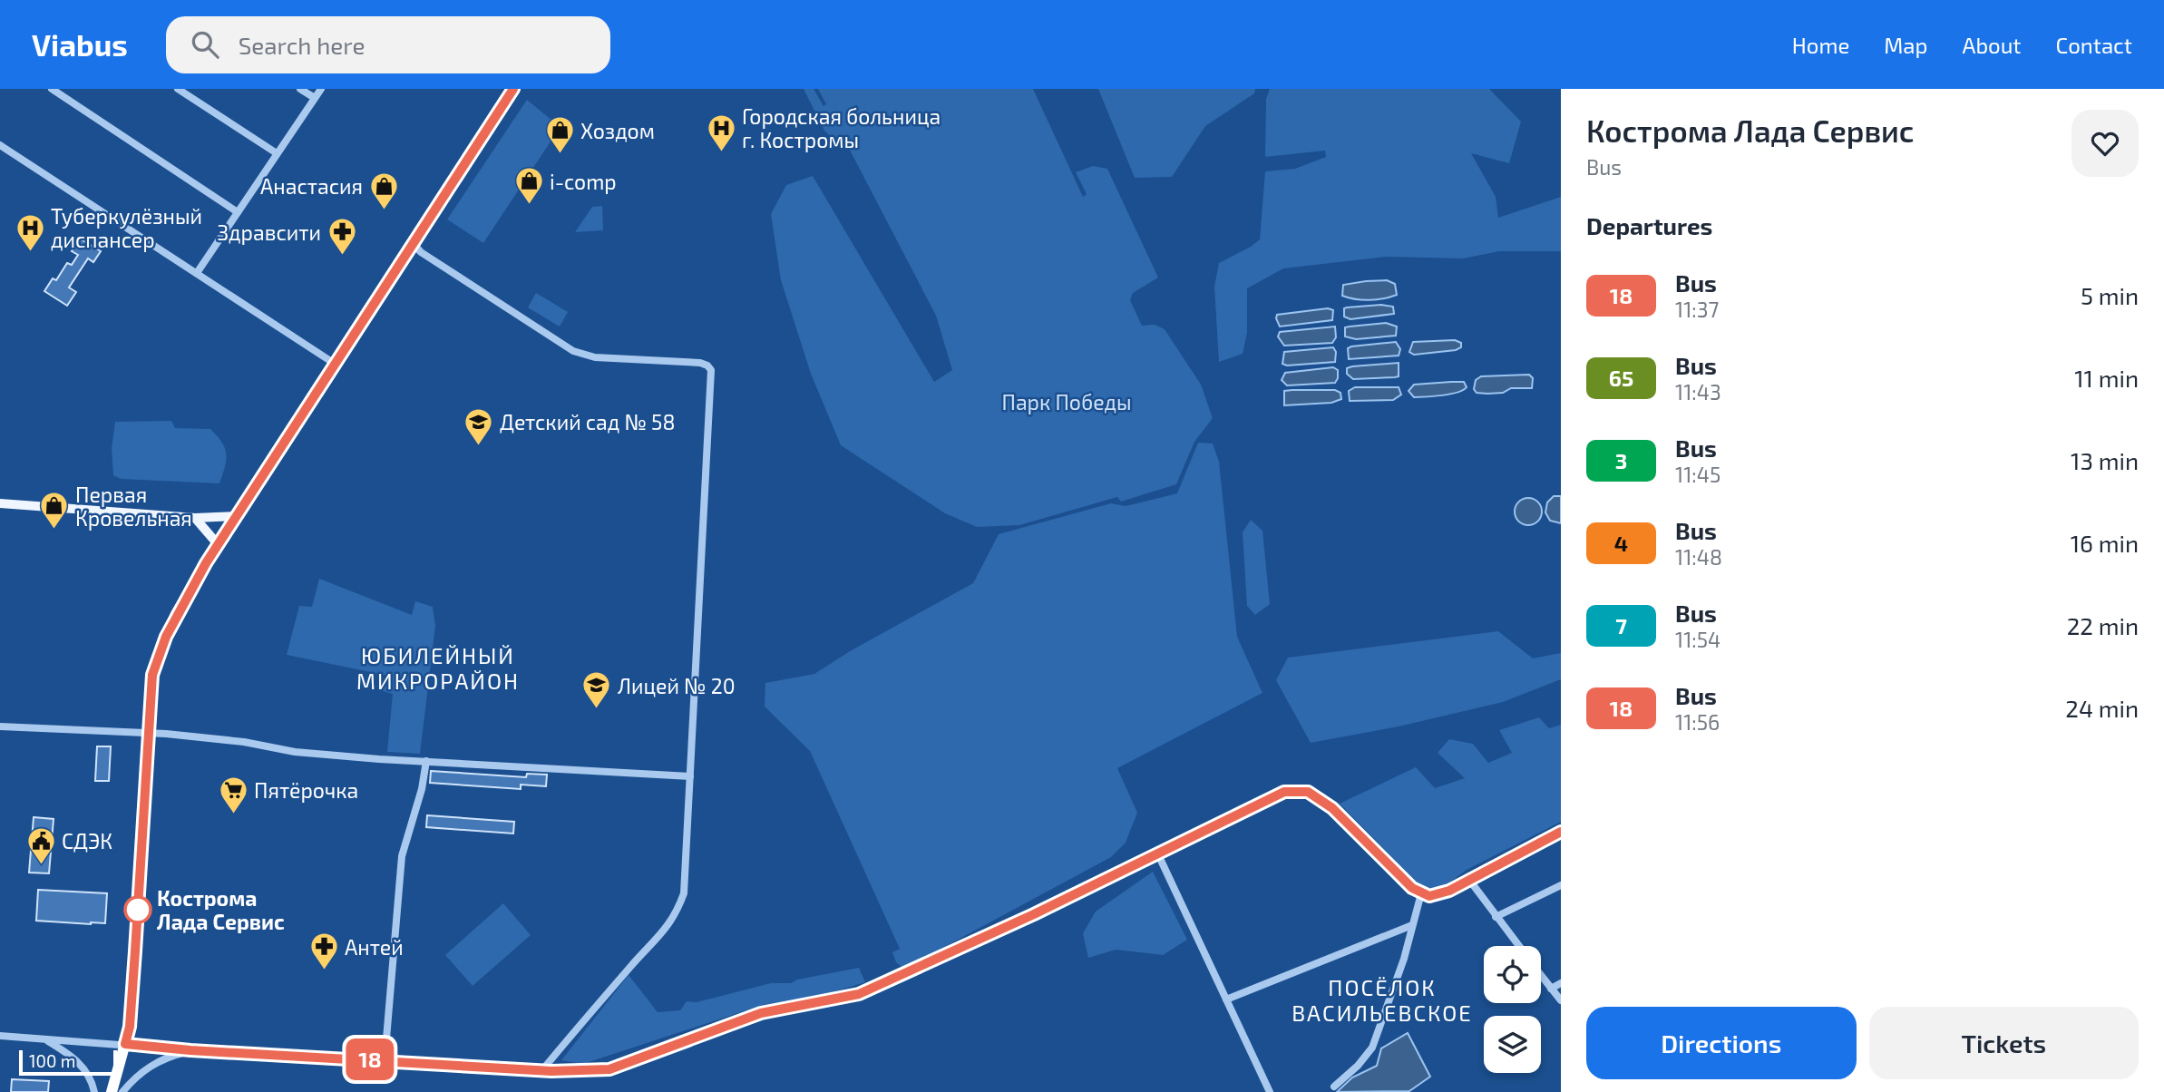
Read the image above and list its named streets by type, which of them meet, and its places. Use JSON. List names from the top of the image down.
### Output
{
  "districts": ["ЮБИЛЕЙНЫЙ МИКРОРАЙОН", "ПОСЁЛОК ВАСИЛЬЕВСКОЕ"],
  "parks": ["Парк Победы"],
  "places": {
    "hospital": ["Городская больница г. Костромы", "Туберкулёзный диспансер"],
    "shop": [
      "Хоздом",
      "i-comp",
      "Анастасия",
      "Первая Кровельная"
    ],
    "pharmacy": ["Здравсити", "Антей"],
    "school or university": ["Детский сад № 58", "Лицей № 20"],
    "supermarket": ["Пятёрочка"],
    "public building": ["СДЭК"],
    "other": ["Кострома Лада Сервис"]
  },
  "lines": ["bus line 18"],
  "scale_bar": "100 m",
  "page": {
    "header": "Viabus",
    "search": "Search here",
    "nav": [
      "Home",
      "Map",
      "About",
      "Contact"
    ],
    "on_map": "18",
    "heading": [
      ["Кострома Лада Сервис", "Bus"],
      "Departures"
    ],
    "list": [
      {
        "mark": "18",
        "name": "Bus",
        "note": "11:37",
        "value": "5 min"
      },
      {
        "mark": "65",
        "name": "Bus",
        "note": "11:43",
        "value": "11 min"
      },
      {
        "mark": "3",
        "name": "Bus",
        "note": "11:45",
        "value": "13 min"
      },
      {
        "mark": "4",
        "name": "Bus",
        "note": "11:48",
        "value": "16 min"
      },
      {
        "mark": "7",
        "name": "Bus",
        "note": "11:54",
        "value": "22 min"
      },
      {
        "mark": "18",
        "name": "Bus",
        "note": "11:56",
        "value": "24 min"
      }
    ],
    "buttons": ["Directions", "Tickets"],
    "scale": "100 m"
  }
}
